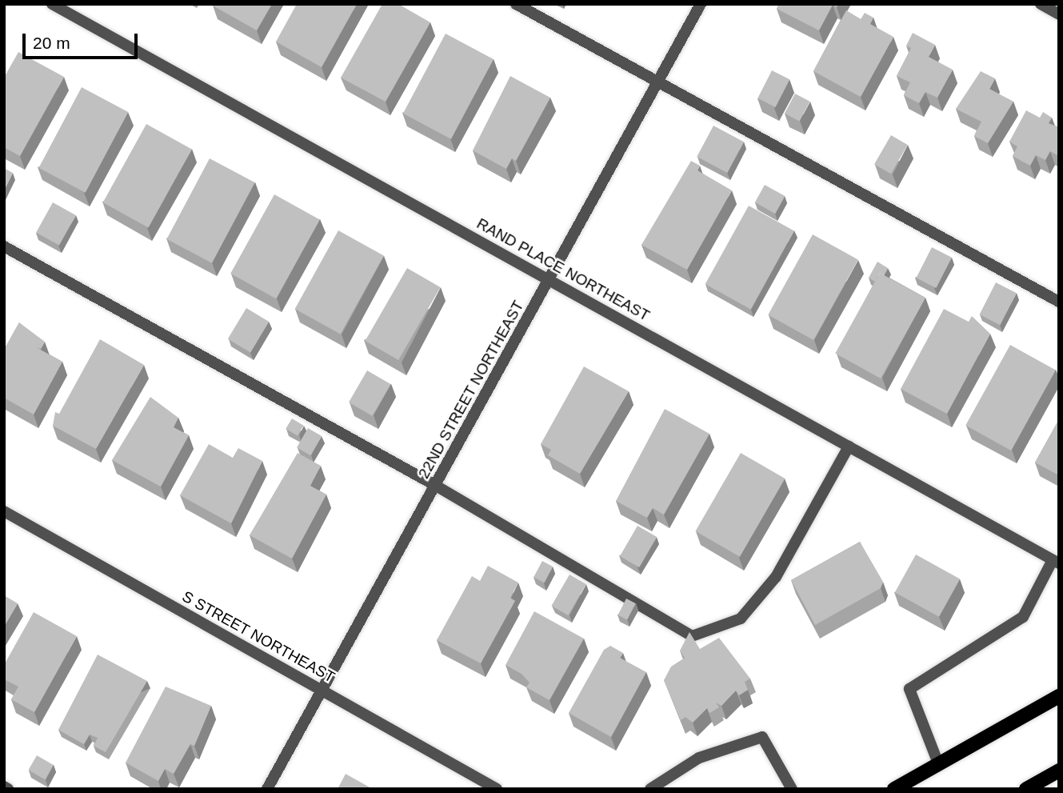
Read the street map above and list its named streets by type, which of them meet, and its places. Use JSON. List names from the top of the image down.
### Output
{
  "streets": {
    "street": ["RAND PLACE NORTHEAST", "22ND STREET NORTHEAST", "S STREET NORTHEAST"]
  },
  "crossings": [
    ["RAND PLACE NORTHEAST", "22ND STREET NORTHEAST"],
    ["22ND STREET NORTHEAST", "S STREET NORTHEAST"]
  ],
  "scale_bar": "20 m"
}
